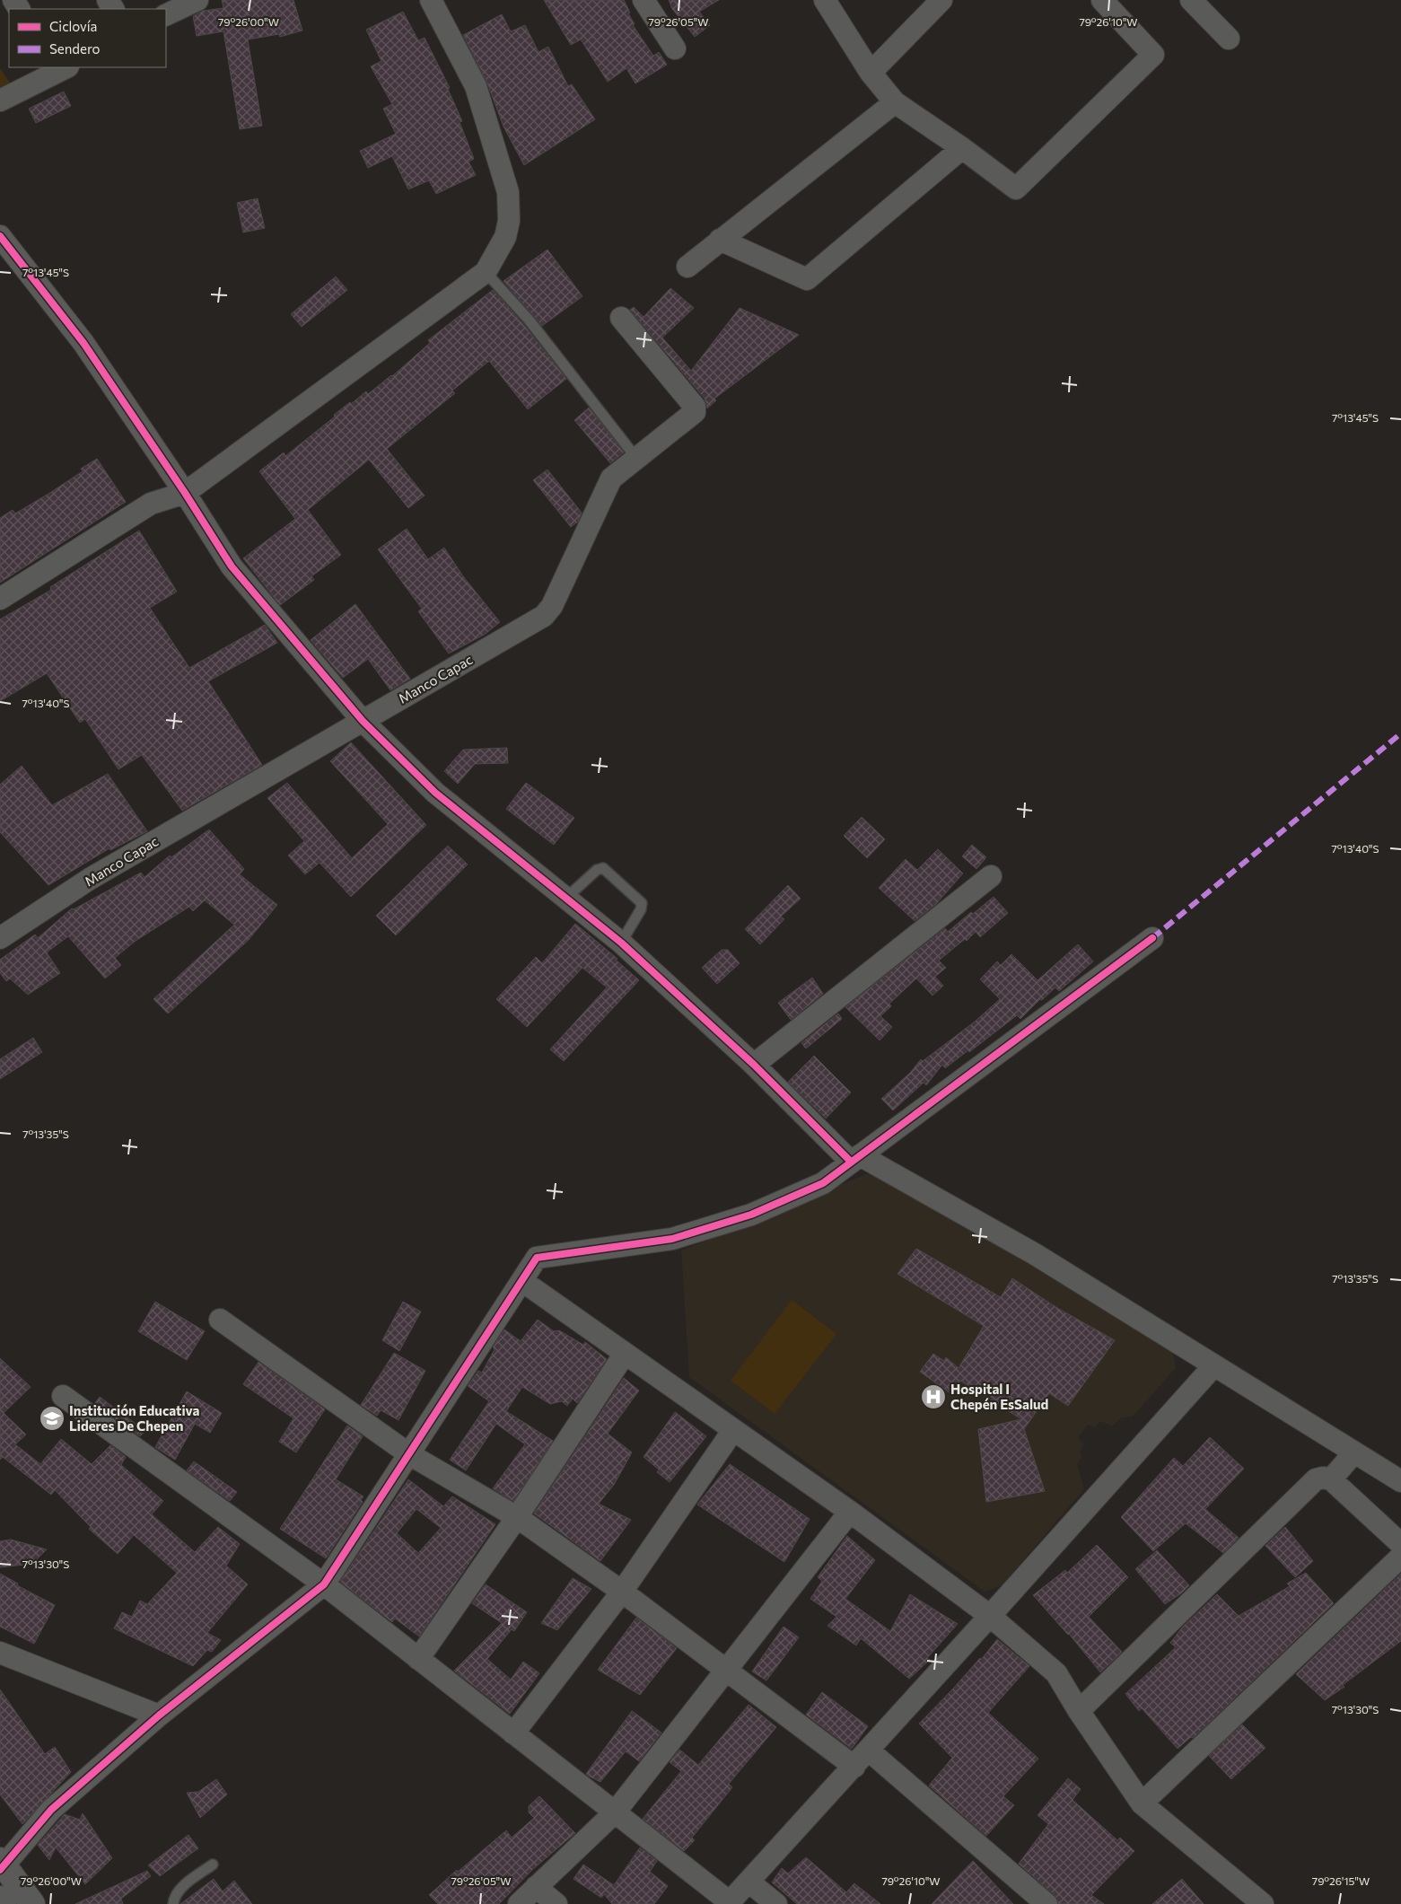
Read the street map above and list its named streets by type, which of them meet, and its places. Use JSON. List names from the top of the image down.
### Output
{
  "streets": {
    "street": ["Manco Capac"]
  },
  "places": {
    "hospital": ["Hospital I Chepén EsSalud"],
    "school or university": ["Institución Educativa Lideres De Chepen"]
  },
  "legend": ["Ciclovía", "Sendero"],
  "coordinates": [
    "79°26'00\"W",
    "79°26'05\"W",
    "79°26'10\"W",
    "7°13'45\"S",
    "7°13'40\"S",
    "7°13'35\"S",
    "7°13'30\"S",
    "79°26'15\"W"
  ]
}
